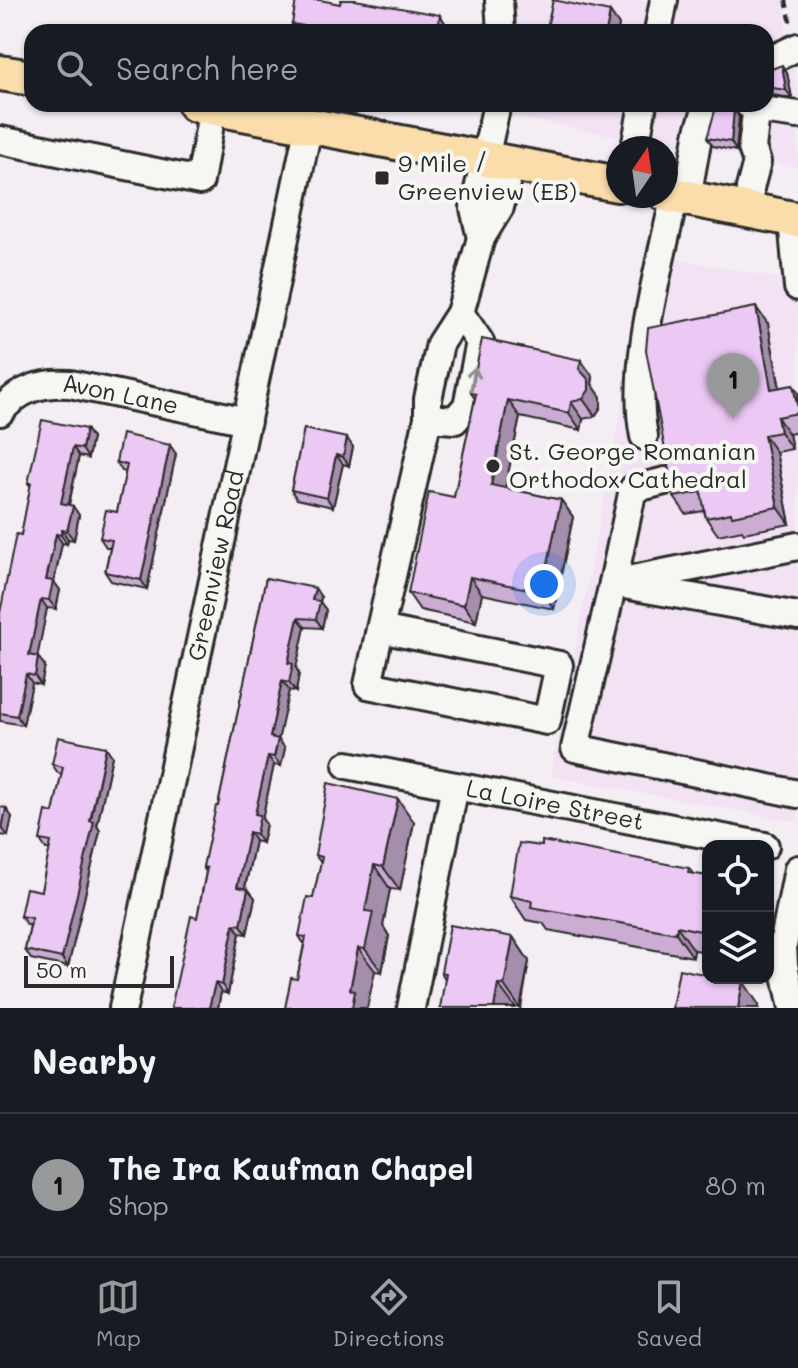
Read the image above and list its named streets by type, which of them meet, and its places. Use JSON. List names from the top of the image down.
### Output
{
  "streets": {
    "street": ["Avon Lane", "Greenview Road", "La Loire Street"]
  },
  "crossings": [
    ["Avon Lane", "Greenview Road"]
  ],
  "places": {
    "transit": ["9 Mile / Greenview (EB)"],
    "other": ["St. George Romanian Orthodox Cathedral"]
  },
  "scale_bar": "50 m",
  "north": "top",
  "page": {
    "search": "Search here",
    "pins": "1",
    "scale": "50 m",
    "heading": "Nearby",
    "list": [
      {
        "mark": "1",
        "name": "The Ira Kaufman Chapel",
        "note": "Shop",
        "value": "80 m"
      }
    ],
    "nav": ["Map", "Directions", "Saved"]
  }
}
